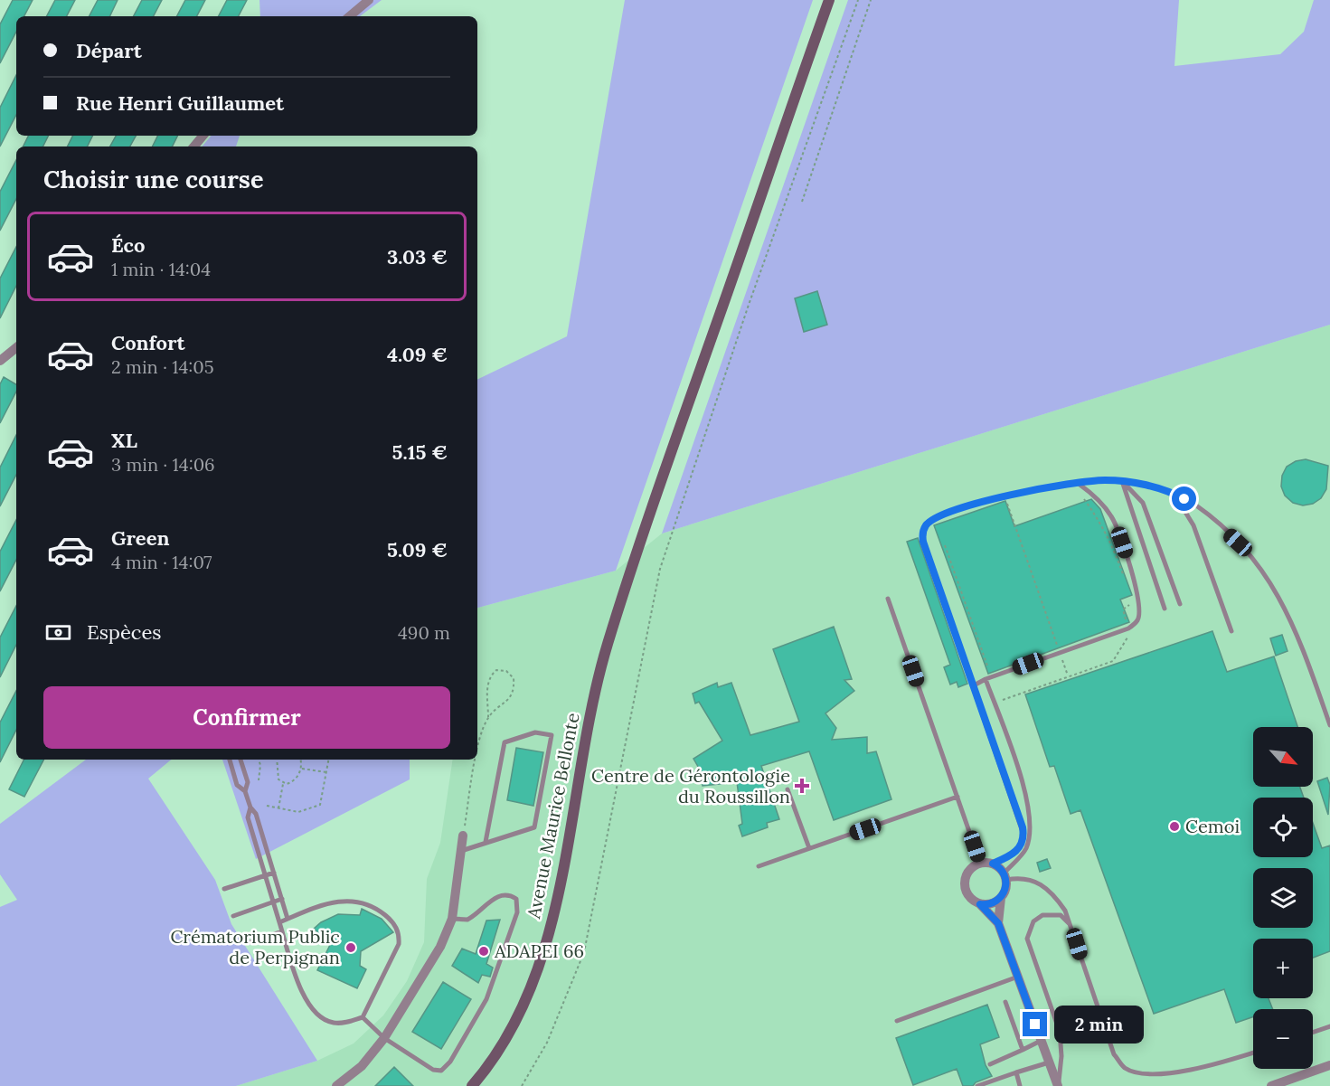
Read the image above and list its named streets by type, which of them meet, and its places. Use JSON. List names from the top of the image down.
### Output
{
  "streets": {
    "main road": ["Avenue Maurice Bellonte"]
  },
  "places": {
    "health": ["Centre de Gérontologie du Roussillon"],
    "other": ["Cemoi", "Crématorium Public de Perpignan", "ADAPEI 66"]
  },
  "north": "bottom right",
  "page": {
    "banner": ["Départ", "Rue Henri Guillaumet"],
    "heading": "Choisir une course",
    "list": [
      {
        "name": "Éco",
        "note": "1 min · 14:04",
        "value": "3.03 €"
      },
      {
        "name": "Confort",
        "note": "2 min · 14:05",
        "value": "4.09 €"
      },
      {
        "name": "XL",
        "note": "3 min · 14:06",
        "value": "5.15 €"
      },
      {
        "name": "Green",
        "note": "4 min · 14:07",
        "value": "5.09 €"
      }
    ],
    "pay": ["Espèces", "490 m"],
    "buttons": "Confirmer",
    "map_buttons": ["+", "−"],
    "bubble": "2 min"
  }
}
